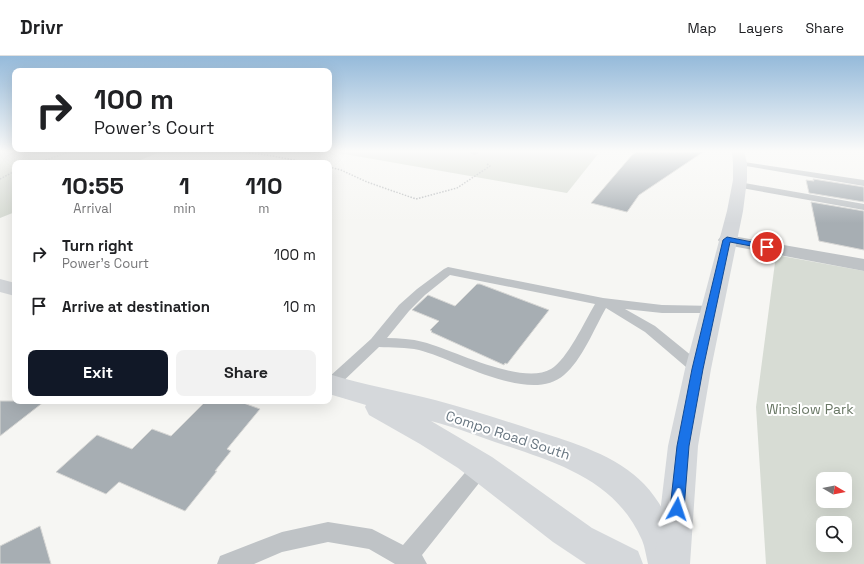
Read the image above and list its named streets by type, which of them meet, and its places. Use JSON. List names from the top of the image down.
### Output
{
  "streets": {
    "main road": ["Compo Road South"]
  },
  "parks": ["Winslow Park"],
  "north": "right",
  "page": {
    "header": "Drivr",
    "nav": ["Map", "Layers", "Share"],
    "turn": ["100 m", "Power's Court"],
    "eta": [
      "10:55",
      "Arrival",
      "1",
      "min",
      "110",
      "m"
    ],
    "list": [
      {
        "name": "Turn right",
        "note": "Power's Court",
        "value": "100 m"
      },
      {
        "name": "Arrive at destination",
        "value": "10 m"
      }
    ],
    "buttons": ["Exit", "Share"]
  }
}
